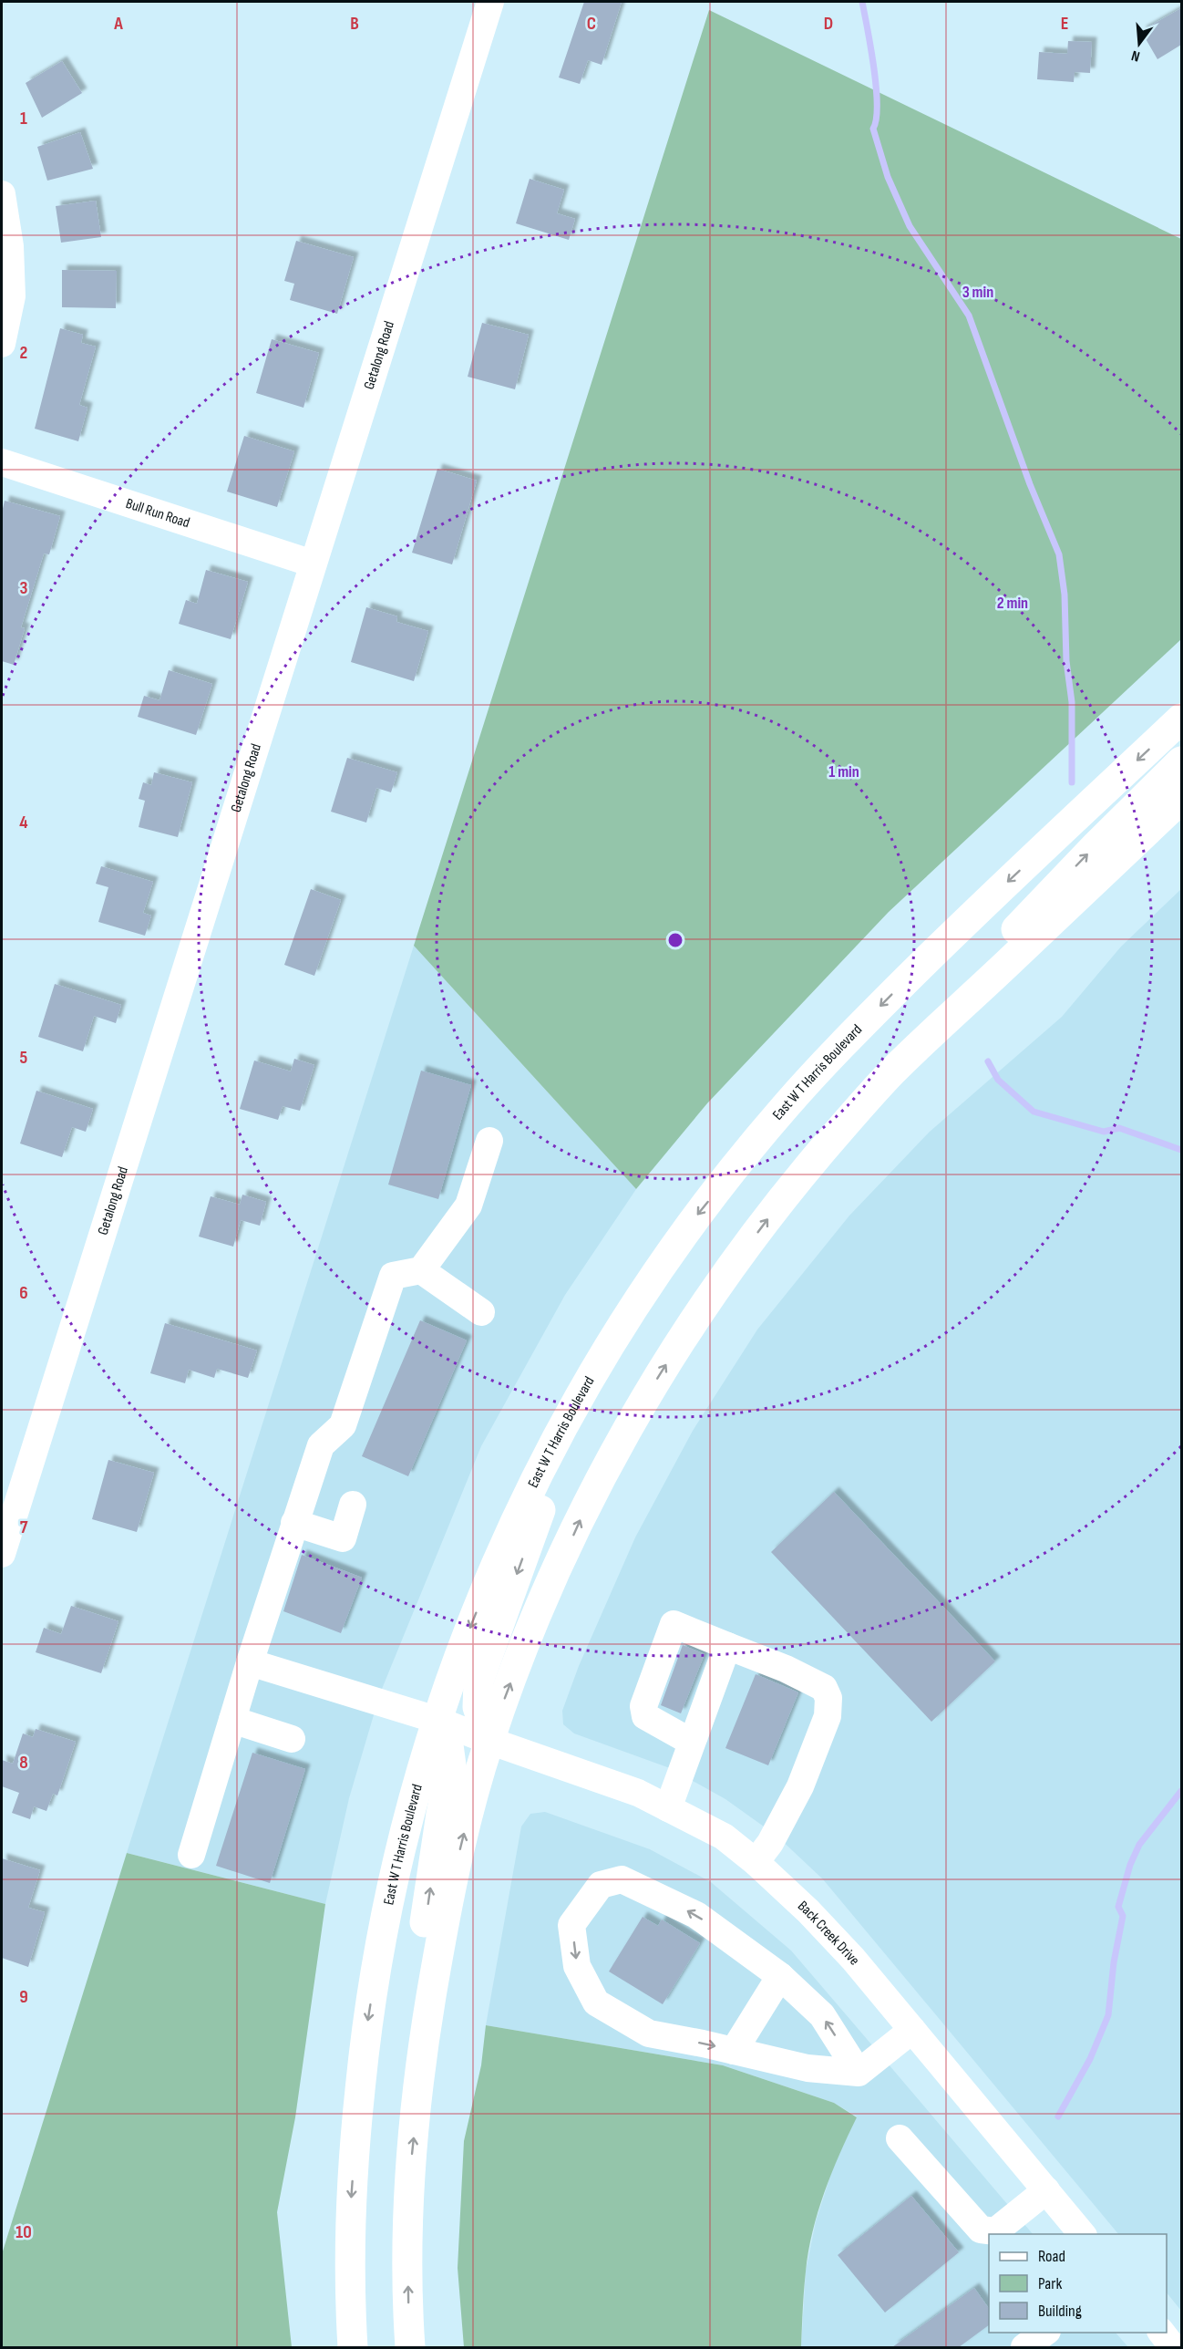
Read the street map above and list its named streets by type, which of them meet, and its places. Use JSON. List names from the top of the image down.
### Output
{
  "streets": {
    "main road": ["East W T Harris Boulevard"],
    "street": ["Getalong Road", "Bull Run Road", "Back Creek Drive"]
  },
  "crossings": [
    ["Getalong Road", "Bull Run Road"],
    ["East W T Harris Boulevard", "Back Creek Drive"]
  ],
  "legend": ["Road", "Park", "Building"],
  "north": "bottom",
  "grid": {
    "columns": [
      "A",
      "B",
      "C",
      "D",
      "E"
    ],
    "rows": [
      "1",
      "2",
      "3",
      "4",
      "5",
      "6",
      "7",
      "8",
      "9",
      "10"
    ]
  },
  "rings": ["3 min", "2 min", "1 min"]
}
